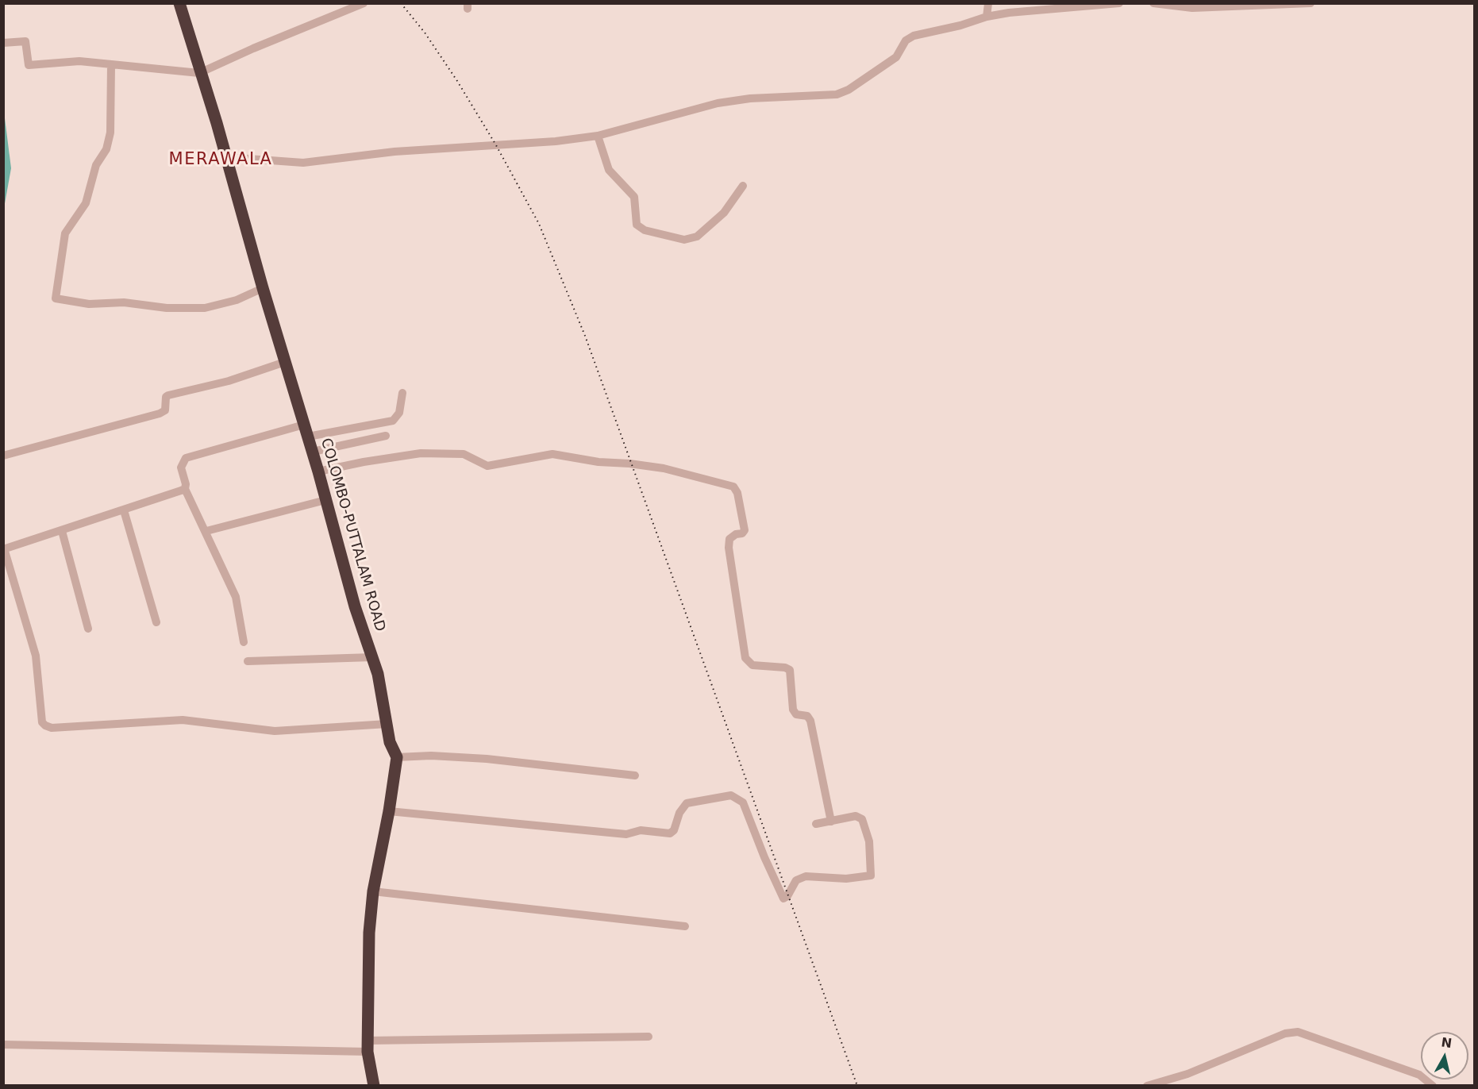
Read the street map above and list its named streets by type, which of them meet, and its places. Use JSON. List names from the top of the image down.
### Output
{
  "streets": {
    "highway": ["COLOMBO-PUTTALAM ROAD"]
  },
  "districts": ["MERAWALA"],
  "north": "top"
}
